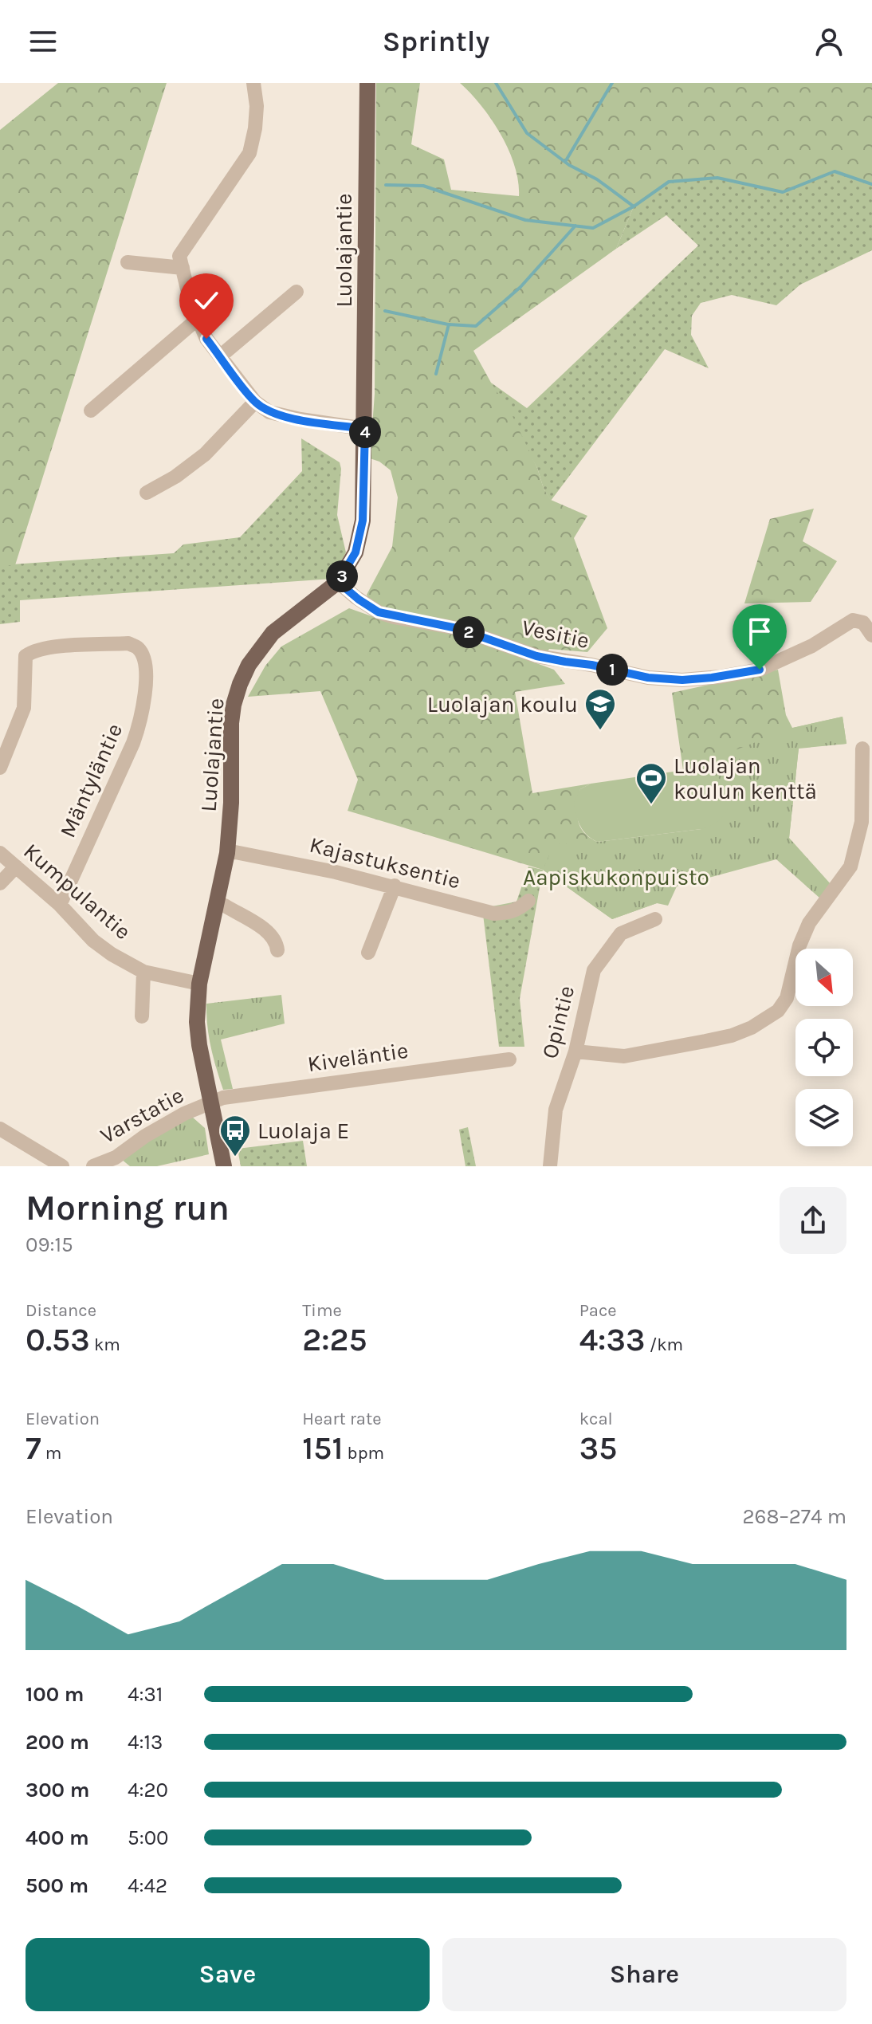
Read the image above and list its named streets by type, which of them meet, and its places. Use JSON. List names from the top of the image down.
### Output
{
  "streets": {
    "main road": ["Luolajantie"],
    "street": [
      "Vesitie",
      "Mäntyläntie",
      "Kajastuksentie",
      "Kumpulantie",
      "Opintie",
      "Kiveläntie",
      "Varstatie"
    ]
  },
  "crossings": [
    ["Luolajantie", "Vesitie"],
    ["Luolajantie", "Kajastuksentie"],
    ["Luolajantie", "Kumpulantie"],
    ["Luolajantie", "Kiveläntie"],
    ["Luolajantie", "Varstatie"],
    ["Mäntyläntie", "Kumpulantie"],
    ["Kiveläntie", "Varstatie"]
  ],
  "parks": ["Aapiskukonpuisto"],
  "places": {
    "school or university": ["Luolajan koulu"],
    "sports": ["Luolajan koulun kenttä"],
    "bus stop": ["Luolaja E"]
  },
  "north": "bottom right",
  "page": {
    "header": "Sprintly",
    "pins": [
      "4",
      "3",
      "2",
      "1"
    ],
    "heading": ["Morning run", "09:15"],
    "stats": [
      ["Distance", "0.53 km"],
      ["Time", "2:25"],
      ["Pace", "4:33 /km"],
      ["Elevation", "7 m"],
      ["Heart rate", "151 bpm"],
      ["kcal", "35"]
    ],
    "chart": ["Elevation", "268–274 m"],
    "list": [
      {
        "name": "100 m",
        "note": "4:31"
      },
      {
        "name": "200 m",
        "note": "4:13"
      },
      {
        "name": "300 m",
        "note": "4:20"
      },
      {
        "name": "400 m",
        "note": "5:00"
      },
      {
        "name": "500 m",
        "note": "4:42"
      }
    ],
    "buttons": ["Save", "Share"]
  }
}
